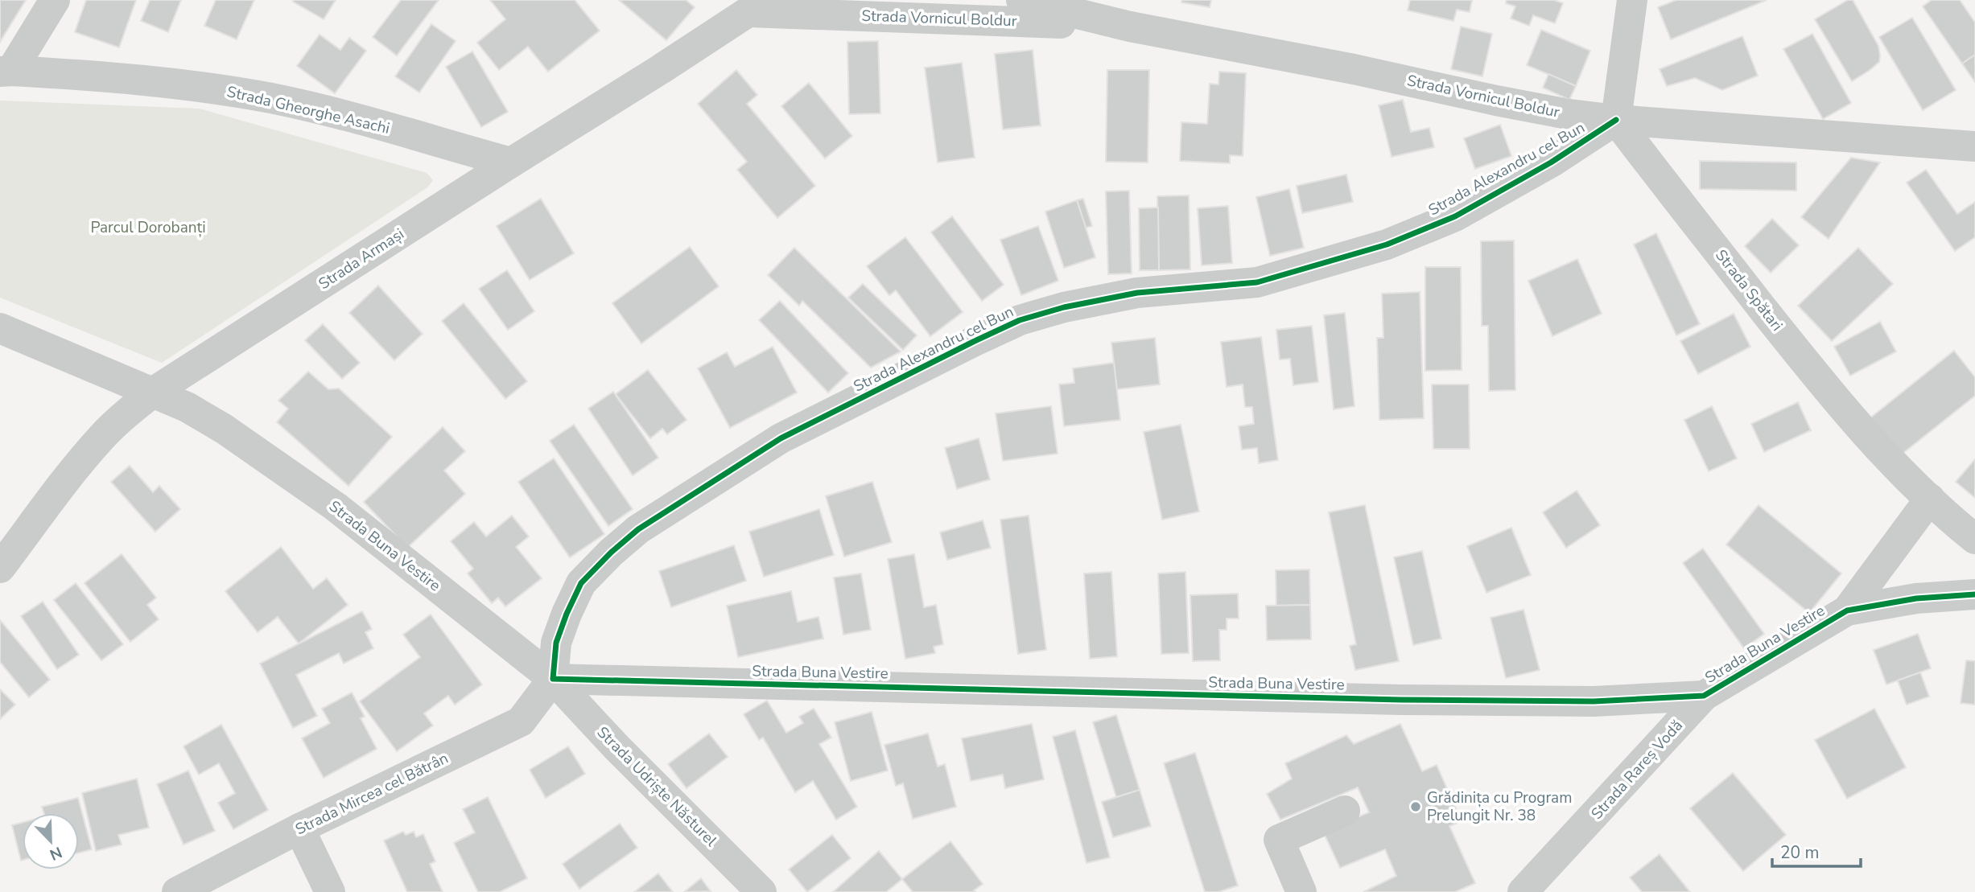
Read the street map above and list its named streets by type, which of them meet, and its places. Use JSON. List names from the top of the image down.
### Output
{
  "streets": {
    "street": [
      "Strada Vornicul Boldur",
      "Strada Gheorghe Asachi",
      "Strada Alexandru cel Bun",
      "Strada Armași",
      "Strada Spătari",
      "Strada Buna Vestire",
      "Strada Rareș Vodă",
      "Strada Udriște Năsturel",
      "Strada Mircea cel Bătrân"
    ]
  },
  "crossings": [
    ["Strada Vornicul Boldur", "Strada Alexandru cel Bun"],
    ["Strada Vornicul Boldur", "Strada Armași"],
    ["Strada Vornicul Boldur", "Strada Spătari"],
    ["Strada Gheorghe Asachi", "Strada Armași"],
    ["Strada Alexandru cel Bun", "Strada Spătari"],
    ["Strada Alexandru cel Bun", "Strada Buna Vestire"],
    ["Strada Alexandru cel Bun", "Strada Udriște Năsturel"],
    ["Strada Alexandru cel Bun", "Strada Mircea cel Bătrân"],
    ["Strada Armași", "Strada Buna Vestire"],
    ["Strada Buna Vestire", "Strada Rareș Vodă"],
    ["Strada Buna Vestire", "Strada Udriște Năsturel"],
    ["Strada Buna Vestire", "Strada Mircea cel Bătrân"],
    ["Strada Udriște Năsturel", "Strada Mircea cel Bătrân"]
  ],
  "parks": ["Parcul Dorobanți"],
  "places": ["Grădinița cu Program Prelungit Nr. 38"],
  "scale_bar": "20 m",
  "north": "bottom right"
}
